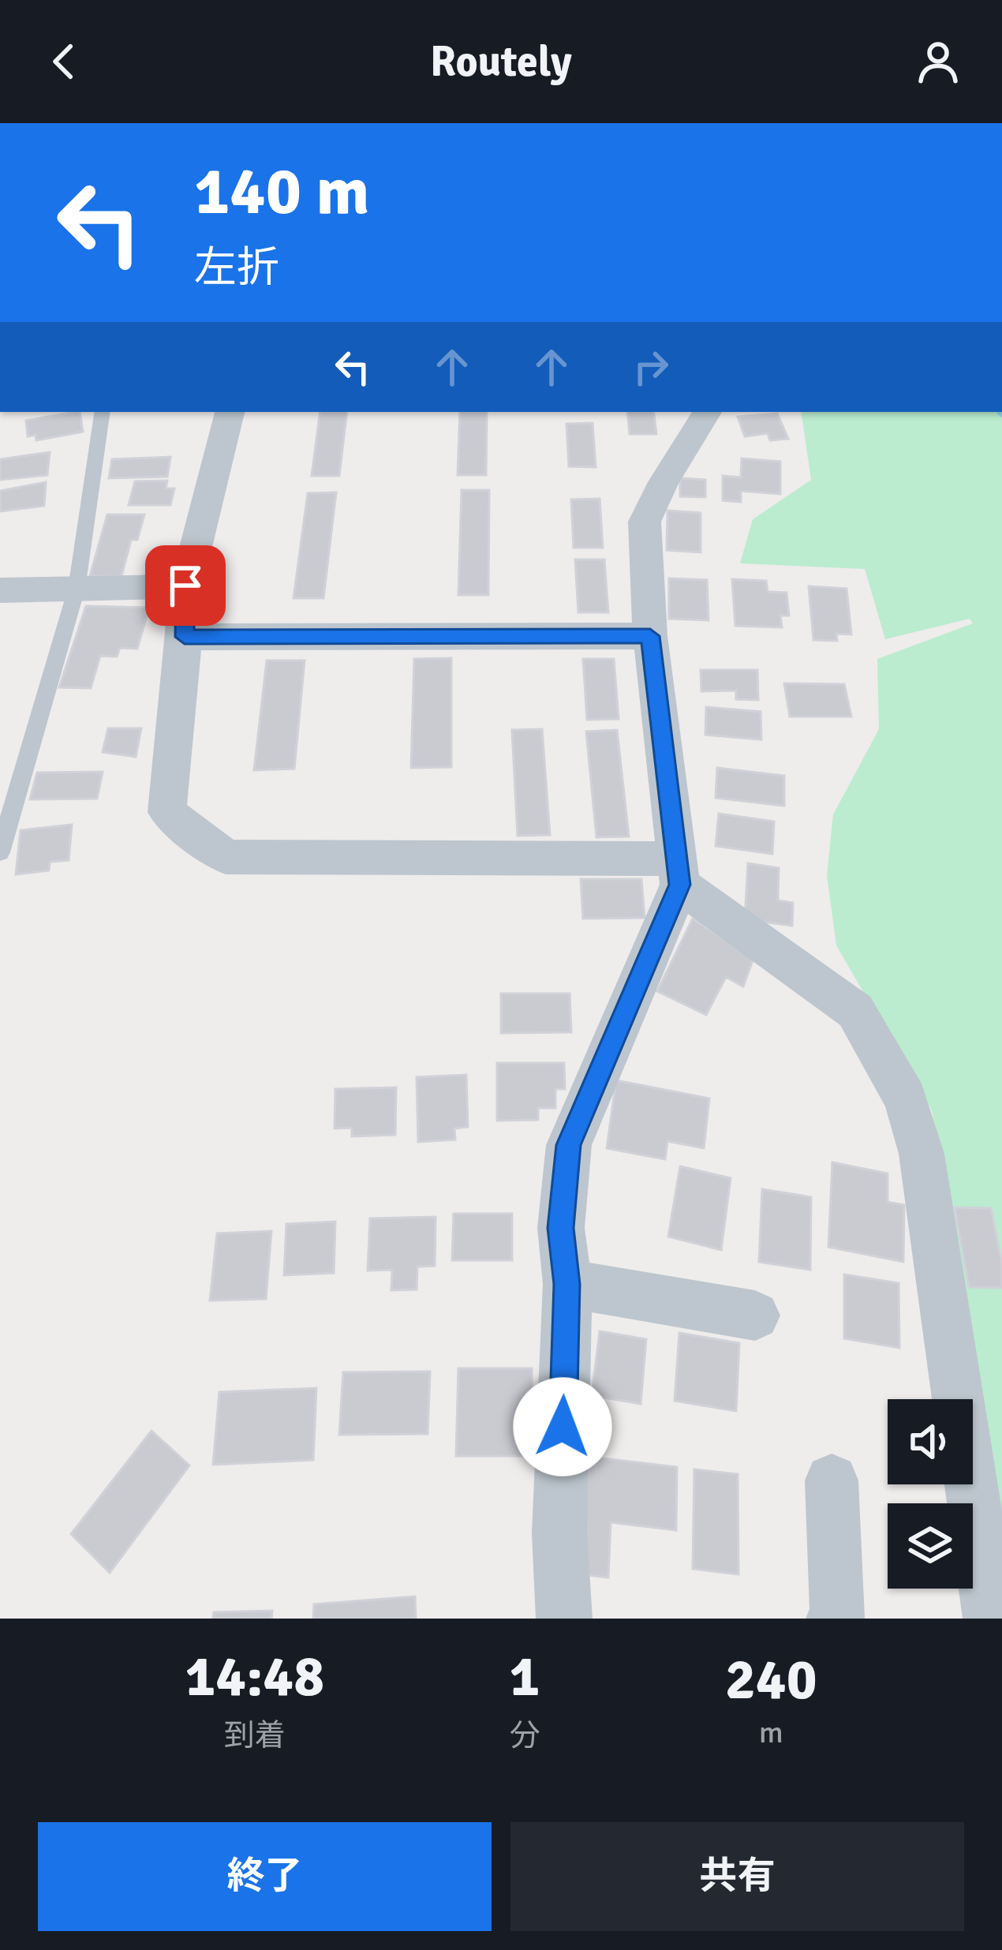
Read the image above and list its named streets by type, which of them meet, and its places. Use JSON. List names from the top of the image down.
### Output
{
  "page": {
    "header": "Routely",
    "turn": ["140 m", "左折"],
    "eta": [
      "14:48",
      "到着",
      "1",
      "分",
      "240",
      "m"
    ],
    "buttons": ["終了", "共有"]
  }
}
